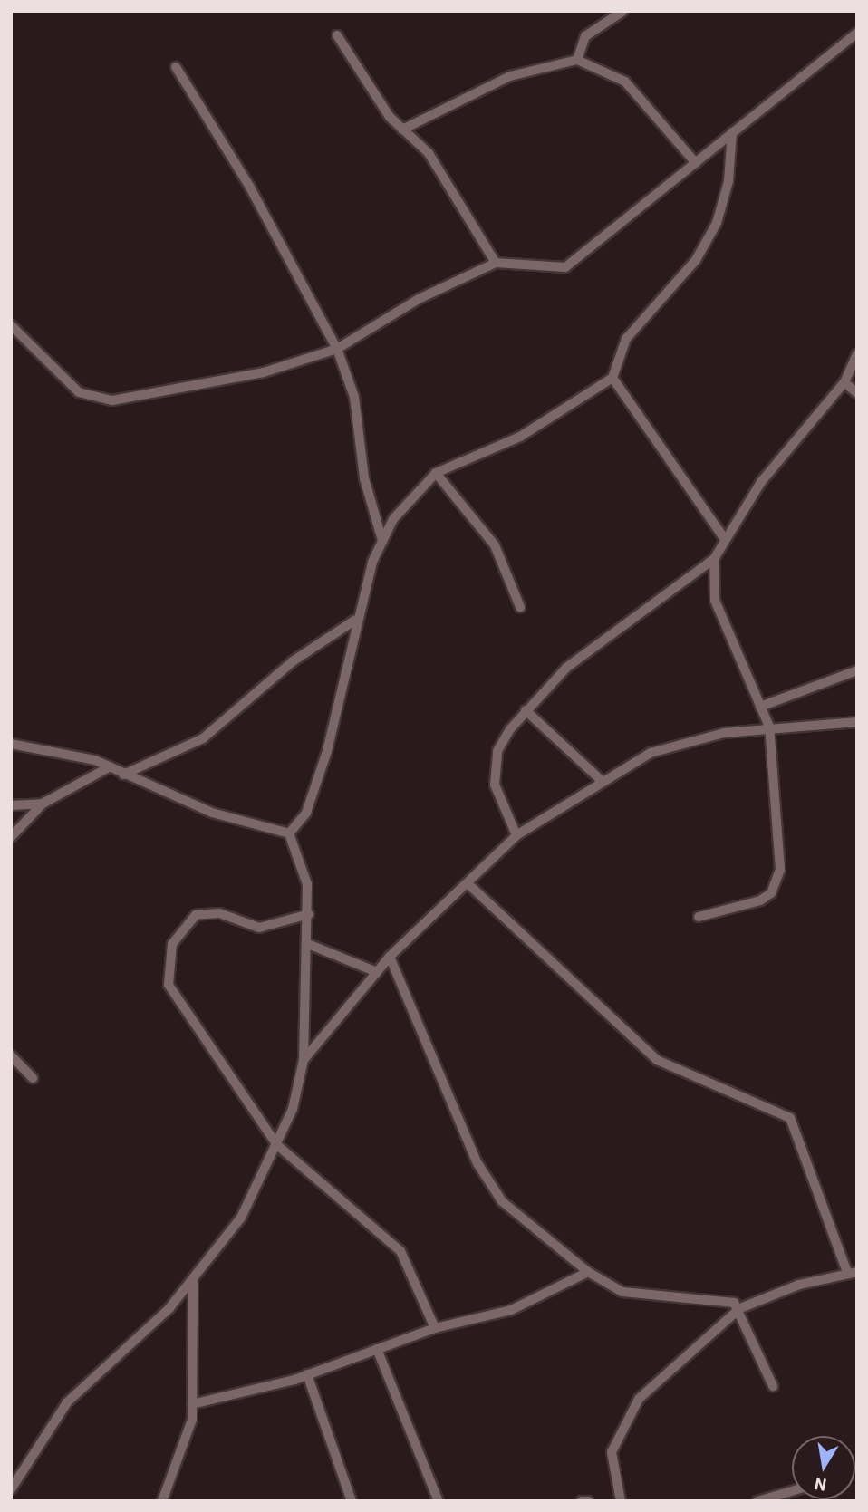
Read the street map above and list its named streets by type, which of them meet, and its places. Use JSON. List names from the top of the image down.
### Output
{
  "north": "bottom"
}
